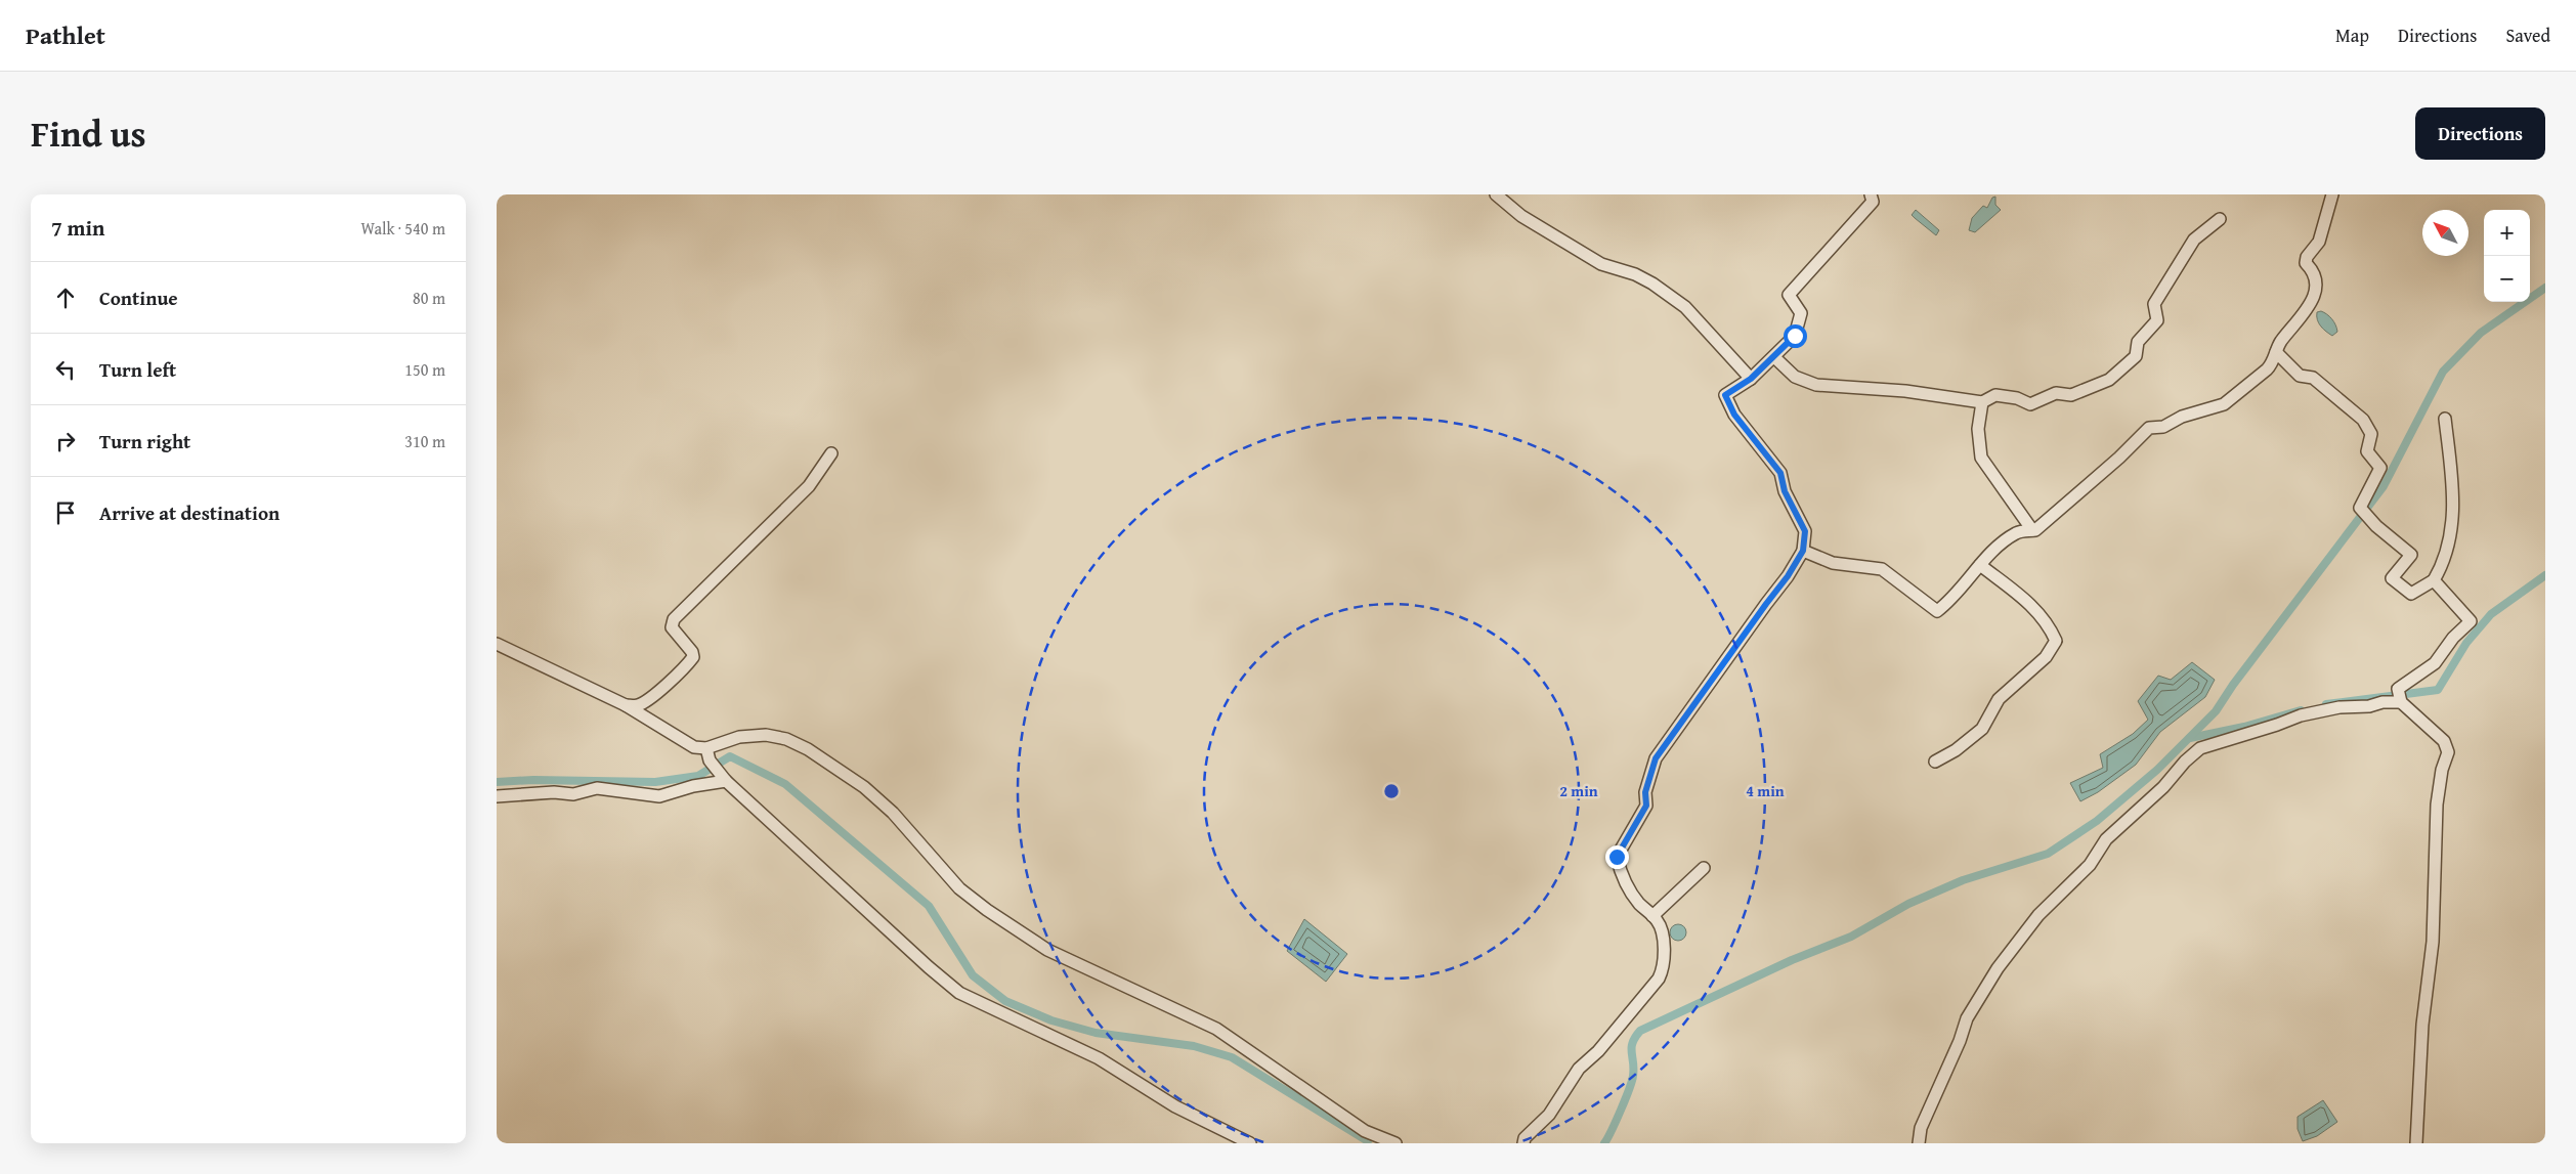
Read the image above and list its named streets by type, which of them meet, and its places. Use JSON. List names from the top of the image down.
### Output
{
  "north": "top left",
  "page": {
    "header": "Pathlet",
    "nav": ["Map", "Directions", "Saved"],
    "title": "Find us",
    "buttons": "Directions",
    "heading": ["7 min", "Walk · 540 m"],
    "map_buttons": ["+", "−"],
    "list": [
      ["Continue", "80 m"],
      ["Turn left", "150 m"],
      ["Turn right", "310 m"],
      "Arrive at destination"
    ]
  },
  "rings": ["2 min", "4 min"]
}
